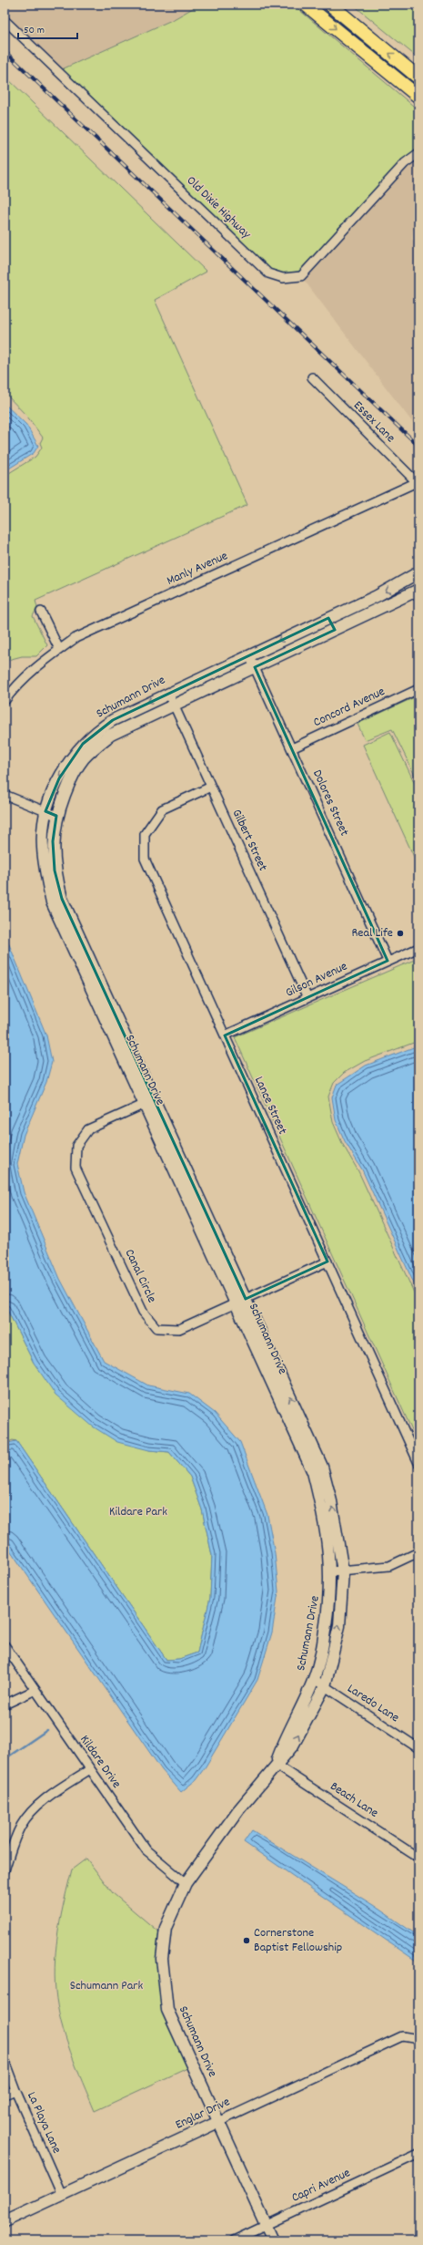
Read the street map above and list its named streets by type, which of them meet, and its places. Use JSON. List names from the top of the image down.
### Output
{
  "streets": {
    "street": [
      "Old Dixie Highway",
      "Essex Lane",
      "Manly Avenue",
      "Schumann Drive",
      "Concord Avenue",
      "Dolores Street",
      "Gilbert Street",
      "Gilson Avenue",
      "Lance Street",
      "Canal Circle",
      "Laredo Lane",
      "Kildare Drive",
      "Beach Lane",
      "Englar Drive",
      "La Playa Lane",
      "Capri Avenue"
    ]
  },
  "crossings": [
    ["Essex Lane", "Manly Avenue"],
    ["Schumann Drive", "Dolores Street"],
    ["Schumann Drive", "Gilbert Street"],
    ["Schumann Drive", "Canal Circle"],
    ["Schumann Drive", "Laredo Lane"],
    ["Schumann Drive", "Kildare Drive"],
    ["Schumann Drive", "Beach Lane"],
    ["Schumann Drive", "Englar Drive"],
    ["Schumann Drive", "Capri Avenue"],
    ["Concord Avenue", "Dolores Street"],
    ["Dolores Street", "Gilson Avenue"],
    ["Gilbert Street", "Gilson Avenue"],
    ["Gilbert Street", "Lance Street"],
    ["Gilson Avenue", "Lance Street"],
    ["Lance Street", "Canal Circle"],
    ["Englar Drive", "La Playa Lane"]
  ],
  "parks": ["Kildare Park", "Schumann Park"],
  "places": ["Real Life", "Cornerstone Baptist Fellowship"],
  "scale_bar": "50 m"
}
